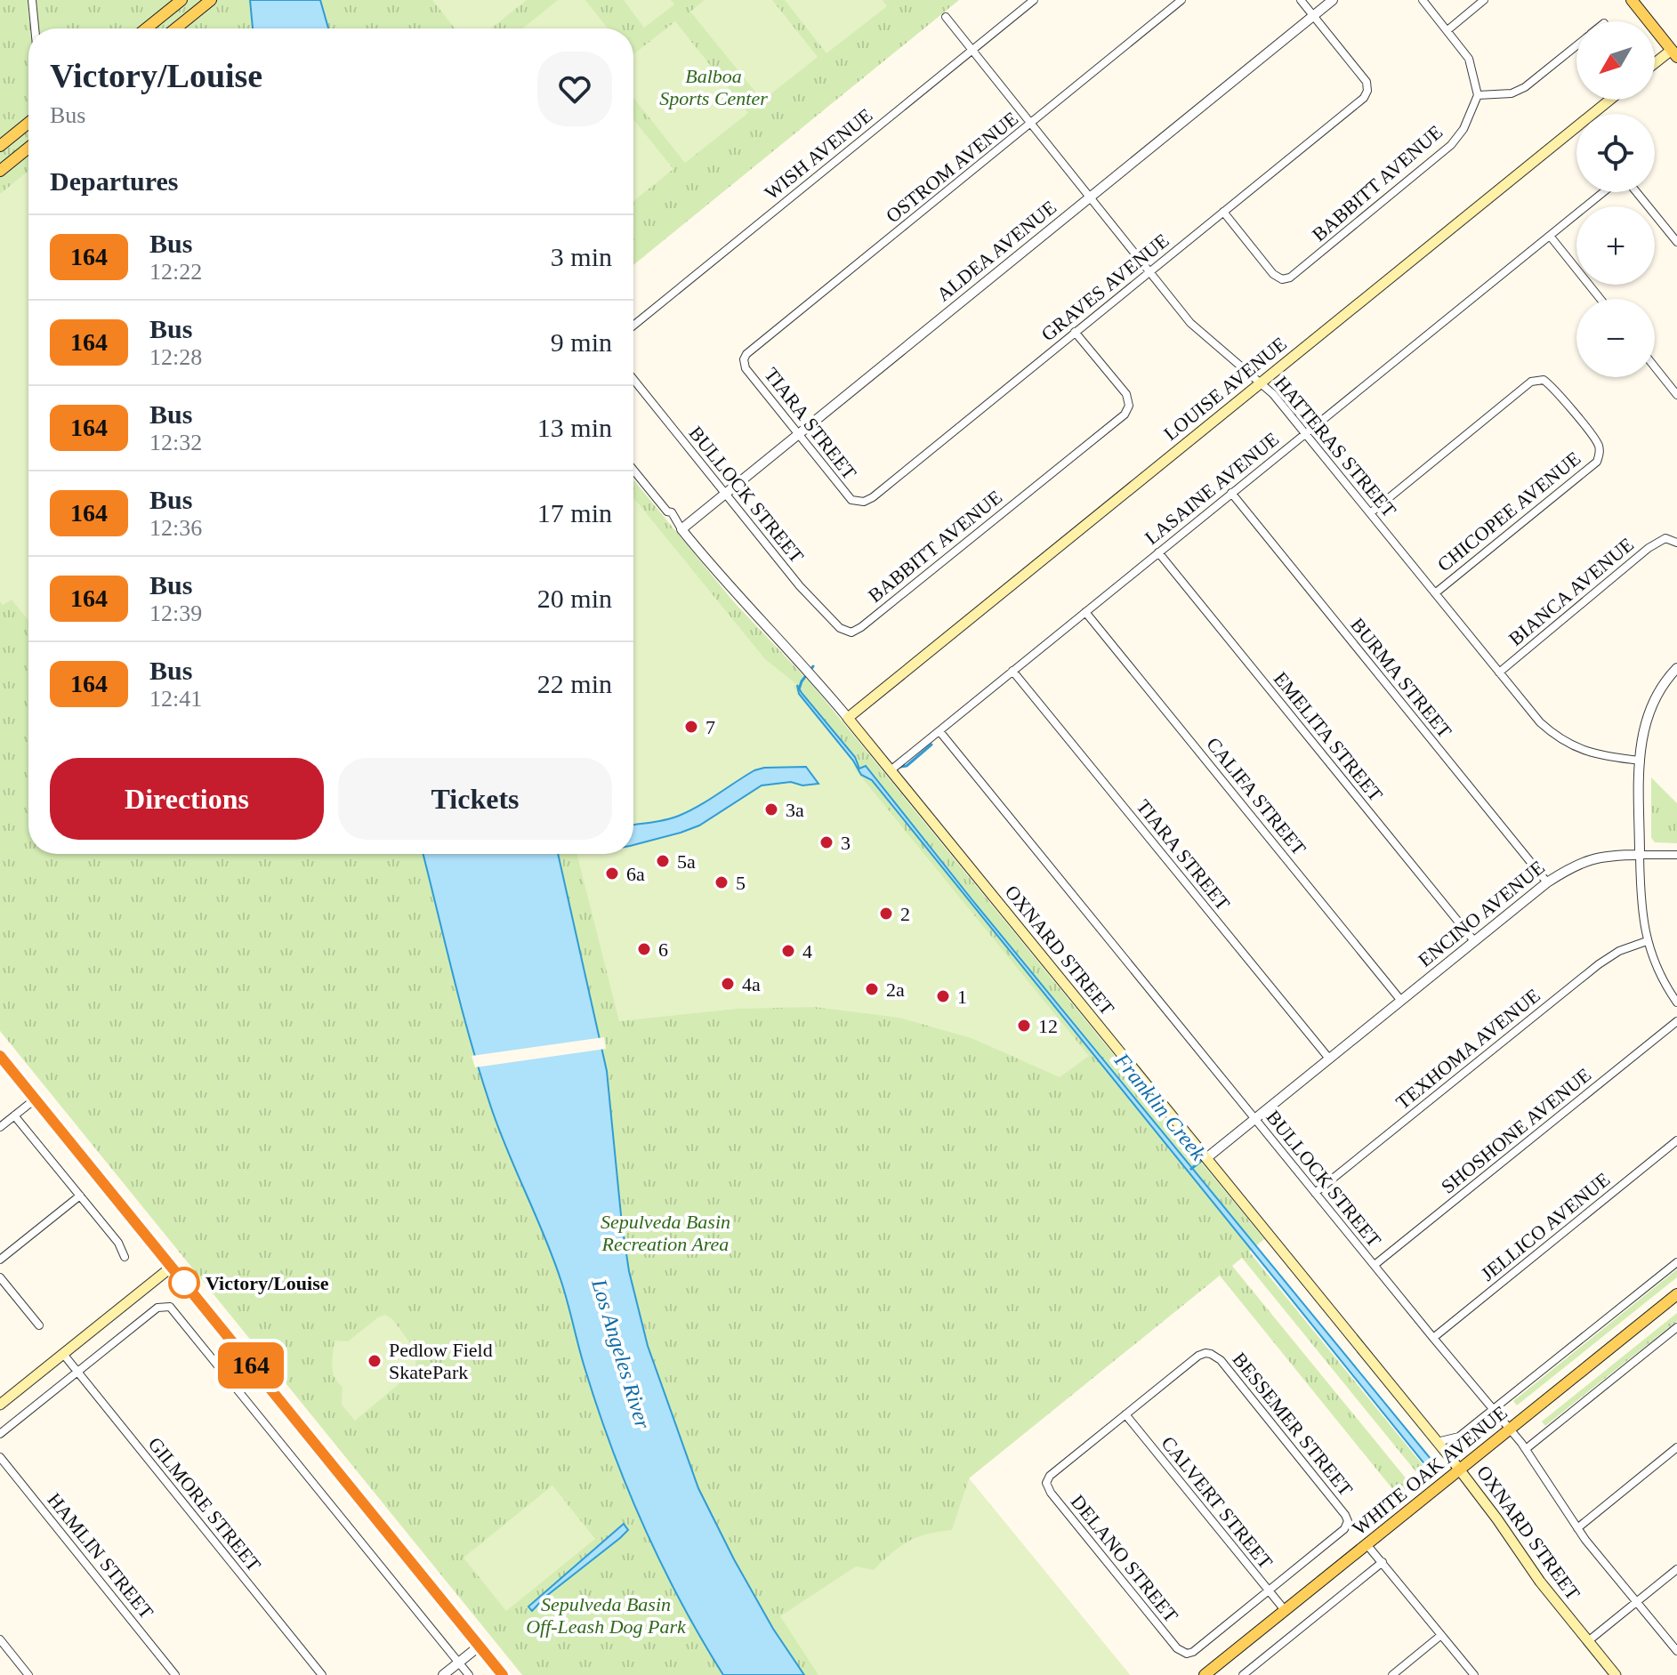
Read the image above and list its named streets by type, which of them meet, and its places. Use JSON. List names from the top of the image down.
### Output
{
  "streets": {
    "main road": ["LOUISE AVENUE", "OXNARD STREET", "WHITE OAK AVENUE"],
    "street": [
      "WISH AVENUE",
      "OSTROM AVENUE",
      "BABBITT AVENUE",
      "ALDEA AVENUE",
      "GRAVES AVENUE",
      "TIARA STREET",
      "HATTERAS STREET",
      "LASAINE AVENUE",
      "BULLOCK STREET",
      "CHICOPEE AVENUE",
      "BIANCA AVENUE",
      "BURMA STREET",
      "EMELITA STREET",
      "CALIFA STREET",
      "ENCINO AVENUE",
      "TEXHOMA AVENUE",
      "SHOSHONE AVENUE",
      "JELLICO AVENUE",
      "BESSEMER STREET",
      "CALVERT STREET",
      "GILMORE STREET",
      "HAMLIN STREET",
      "DELANO STREET"
    ]
  },
  "crossings": [
    ["WISH AVENUE", "HATTERAS STREET"],
    ["OSTROM AVENUE", "TIARA STREET"],
    ["OSTROM AVENUE", "HATTERAS STREET"],
    ["BABBITT AVENUE", "GRAVES AVENUE"],
    ["BABBITT AVENUE", "BULLOCK STREET"],
    ["ALDEA AVENUE", "GRAVES AVENUE"],
    ["ALDEA AVENUE", "TIARA STREET"],
    ["ALDEA AVENUE", "HATTERAS STREET"],
    ["ALDEA AVENUE", "BULLOCK STREET"],
    ["ALDEA AVENUE", "OXNARD STREET"],
    ["GRAVES AVENUE", "TIARA STREET"],
    ["GRAVES AVENUE", "HATTERAS STREET"],
    ["LOUISE AVENUE", "HATTERAS STREET"],
    ["LOUISE AVENUE", "OXNARD STREET"],
    ["TIARA STREET", "LASAINE AVENUE"],
    ["TIARA STREET", "ENCINO AVENUE"],
    ["HATTERAS STREET", "LASAINE AVENUE"],
    ["HATTERAS STREET", "CHICOPEE AVENUE"],
    ["HATTERAS STREET", "BIANCA AVENUE"],
    ["LASAINE AVENUE", "BULLOCK STREET"],
    ["LASAINE AVENUE", "BURMA STREET"],
    ["LASAINE AVENUE", "EMELITA STREET"],
    ["LASAINE AVENUE", "CALIFA STREET"],
    ["LASAINE AVENUE", "OXNARD STREET"],
    ["BULLOCK STREET", "ENCINO AVENUE"],
    ["BULLOCK STREET", "TEXHOMA AVENUE"],
    ["BULLOCK STREET", "SHOSHONE AVENUE"],
    ["BULLOCK STREET", "JELLICO AVENUE"],
    ["BULLOCK STREET", "WHITE OAK AVENUE"],
    ["BURMA STREET", "ENCINO AVENUE"],
    ["EMELITA STREET", "ENCINO AVENUE"],
    ["CALIFA STREET", "ENCINO AVENUE"],
    ["ENCINO AVENUE", "OXNARD STREET"],
    ["OXNARD STREET", "WHITE OAK AVENUE"],
    ["BESSEMER STREET", "WHITE OAK AVENUE"],
    ["BESSEMER STREET", "CALVERT STREET"],
    ["BESSEMER STREET", "DELANO STREET"],
    ["WHITE OAK AVENUE", "CALVERT STREET"],
    ["WHITE OAK AVENUE", "DELANO STREET"],
    ["CALVERT STREET", "DELANO STREET"]
  ],
  "water": ["Franklin Creek", "Los Angeles River"],
  "parks": ["Balboa Sports Center", "Sepulveda Basin Recreation Area", "Sepulveda Basin Off-Leash Dog Park"],
  "places": [
    "7",
    "3a",
    "3",
    "5a",
    "6a",
    "5",
    "2",
    "6",
    "4",
    "4a",
    "2a",
    "1",
    "12",
    "Victory/Louise",
    "Pedlow Field SkatePark"
  ],
  "lines": ["bus line 164"],
  "north": "bottom left",
  "page": {
    "on_map": "164",
    "map_buttons": ["+", "−"],
    "heading": [
      ["Victory/Louise", "Bus"],
      "Departures"
    ],
    "list": [
      {
        "mark": "164",
        "name": "Bus",
        "note": "12:22",
        "value": "3 min"
      },
      {
        "mark": "164",
        "name": "Bus",
        "note": "12:28",
        "value": "9 min"
      },
      {
        "mark": "164",
        "name": "Bus",
        "note": "12:32",
        "value": "13 min"
      },
      {
        "mark": "164",
        "name": "Bus",
        "note": "12:36",
        "value": "17 min"
      },
      {
        "mark": "164",
        "name": "Bus",
        "note": "12:39",
        "value": "20 min"
      },
      {
        "mark": "164",
        "name": "Bus",
        "note": "12:41",
        "value": "22 min"
      }
    ],
    "buttons": ["Directions", "Tickets"]
  }
}
